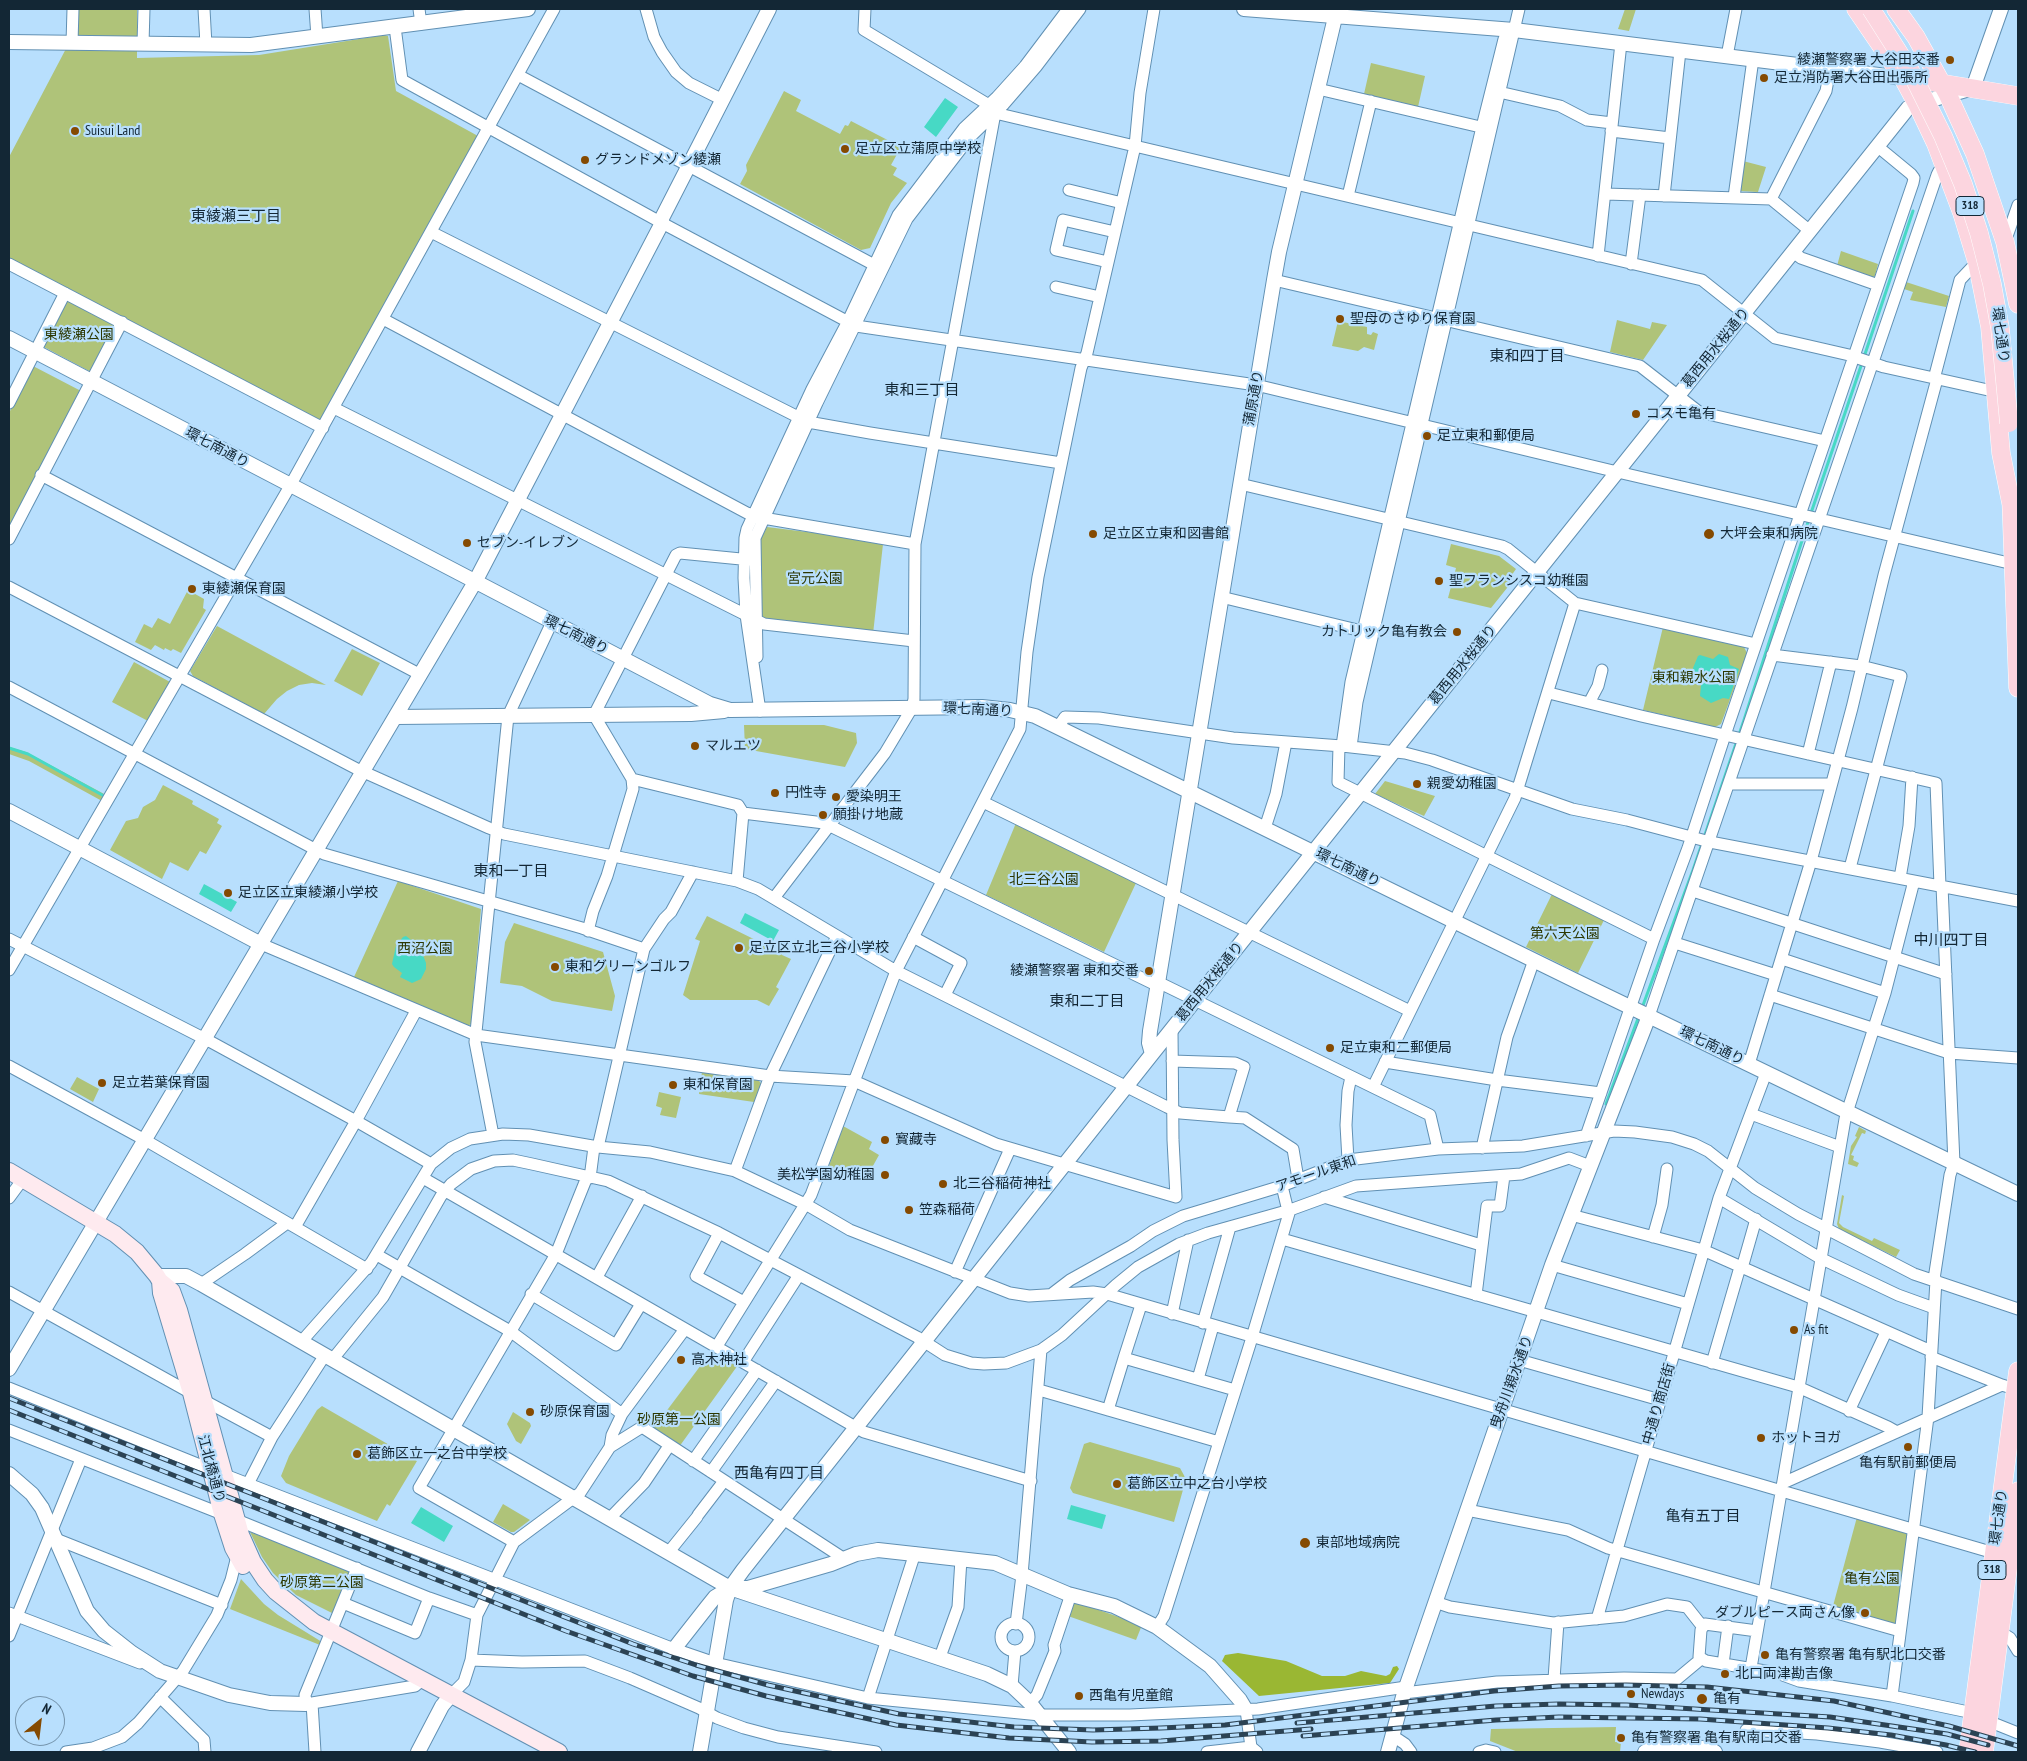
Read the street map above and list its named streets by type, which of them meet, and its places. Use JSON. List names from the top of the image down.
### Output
{
  "streets": {
    "main road": ["318", "環七通り", "江北橋通り"],
    "street": [
      "葛西用水桜通り",
      "蒲原通り",
      "環七南通り",
      "アモール東和",
      "曳舟川親水通り",
      "中通り商店街"
    ]
  },
  "crossings": [
    ["318", "環七通り"],
    ["318", "葛西用水桜通り"],
    ["葛西用水桜通り", "蒲原通り"],
    ["葛西用水桜通り", "環七南通り"],
    ["蒲原通り", "環七南通り"],
    ["環七南通り", "曳舟川親水通り"],
    ["環七南通り", "中通り商店街"],
    ["アモール東和", "曳舟川親水通り"],
    ["アモール東和", "中通り商店街"]
  ],
  "districts": [
    "東綾瀬三丁目",
    "東和四丁目",
    "東和三丁目",
    "東和一丁目",
    "中川四丁目",
    "東和二丁目",
    "西亀有四丁目",
    "亀有五丁目"
  ],
  "parks": [
    "東綾瀬公園",
    "宮元公園",
    "東和親水公園",
    "北三谷公園",
    "第六天公園",
    "西沼公園",
    "砂原第一公園",
    "亀有公園",
    "砂原第二公園"
  ],
  "places": [
    "綾瀬警察署 大谷田交番",
    "足立消防署大谷田出張所",
    "Suisui Land",
    "足立区立蒲原中学校",
    "グランドメゾン綾瀬",
    "聖母のさゆり保育園",
    "コスモ亀有",
    "足立東和郵便局",
    "足立区立東和図書館",
    "大坪会東和病院",
    "セブン-イレブン",
    "聖フランシスコ幼稚園",
    "東綾瀬保育園",
    "カトリック亀有教会",
    "マルエツ",
    "親愛幼稚園",
    "円性寺",
    "愛染明王",
    "願掛け地蔵",
    "足立区立東綾瀬小学校",
    "足立区立北三谷小学校",
    "東和グリーンゴルフ",
    "綾瀬警察署 東和交番",
    "足立東和二郵便局",
    "足立若葉保育園",
    "東和保育園",
    "寳藏寺",
    "美松学園幼稚園",
    "北三谷稲荷神社",
    "笠森稲荷",
    "As fit",
    "高木神社",
    "砂原保育園",
    "ホットヨガ",
    "亀有駅前郵便局",
    "葛飾区立一之台中学校",
    "葛飾区立中之台小学校",
    "東部地域病院",
    "ダブルピース両さん像",
    "亀有警察署 亀有駅北口交番",
    "北口両津勘吉像",
    "Newdays",
    "西亀有児童館",
    "亀有",
    "亀有警察署 亀有駅南口交番"
  ],
  "north": "top right"
}
